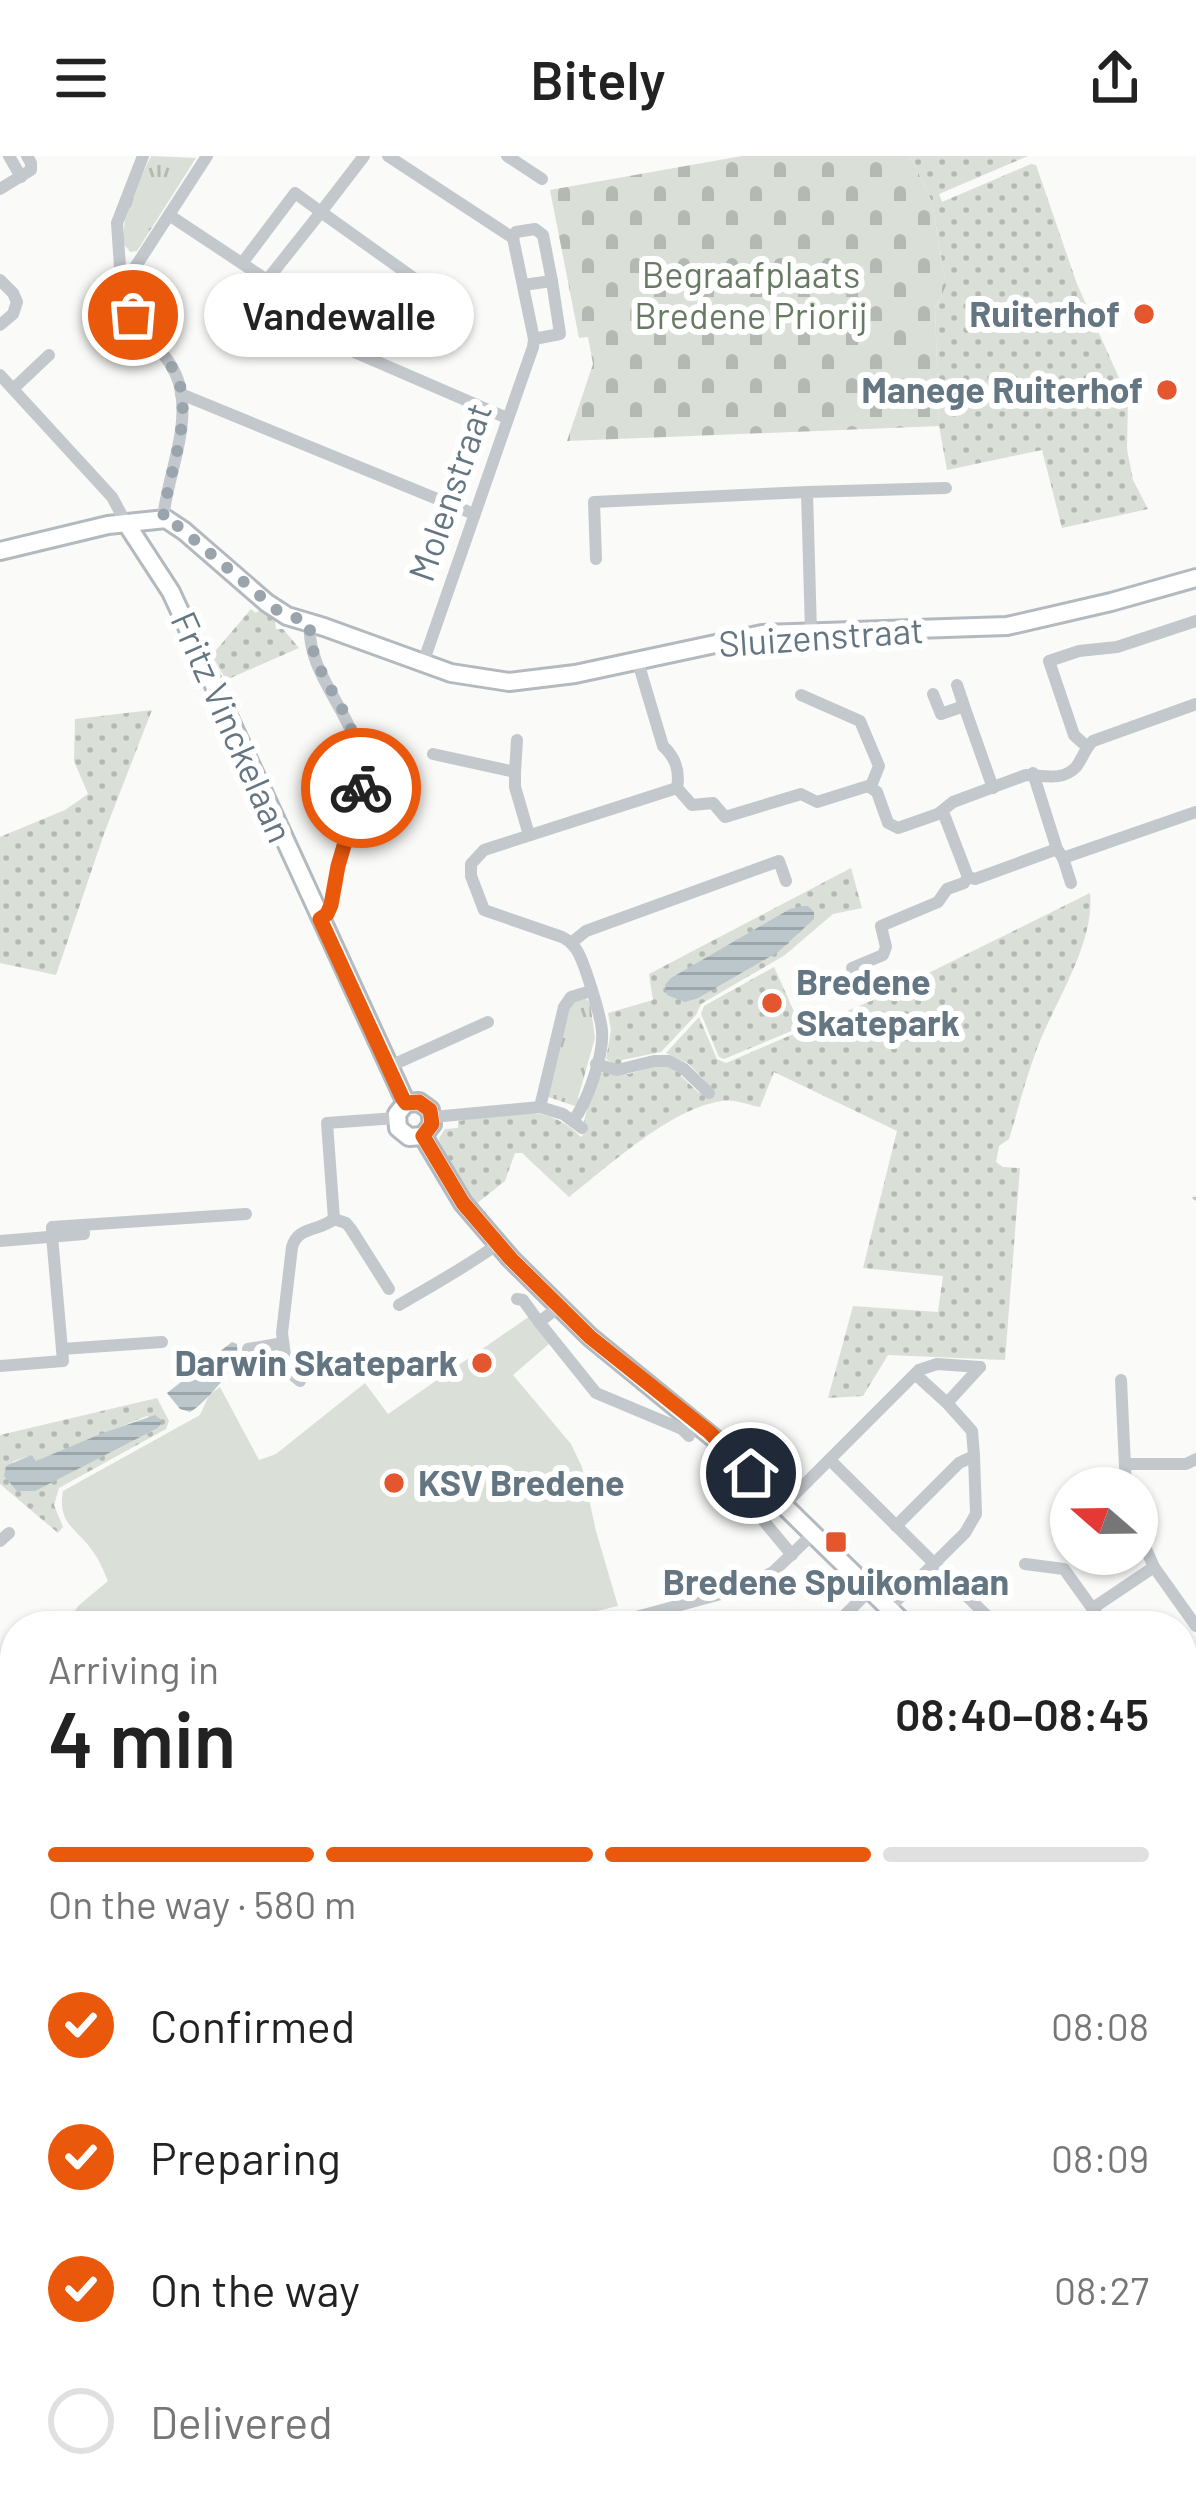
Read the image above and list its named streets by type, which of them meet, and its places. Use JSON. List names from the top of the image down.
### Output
{
  "streets": {
    "street": ["Molenstraat", "Sluizenstraat", "Fritz Vinckelaan"]
  },
  "crossings": [
    ["Molenstraat", "Sluizenstraat"]
  ],
  "parks": ["Begraafplaats Bredene Priorij"],
  "places": {
    "other": [
      "Ruiterhof",
      "Vandewalle",
      "Manege Ruiterhof",
      "Bredene Skatepark",
      "Darwin Skatepark",
      "KSV Bredene"
    ],
    "transit": ["Bredene Spuikomlaan"]
  },
  "north": "left",
  "page": {
    "header": "Bitely",
    "bubble": "Vandewalle",
    "heading": ["4 min", "Arriving in", "08:40–08:45"],
    "bar": "On the way · 580 m",
    "list": [
      ["Confirmed", "08:08"],
      ["Preparing", "08:09"],
      ["On the way", "08:27"],
      "Delivered"
    ]
  }
}
